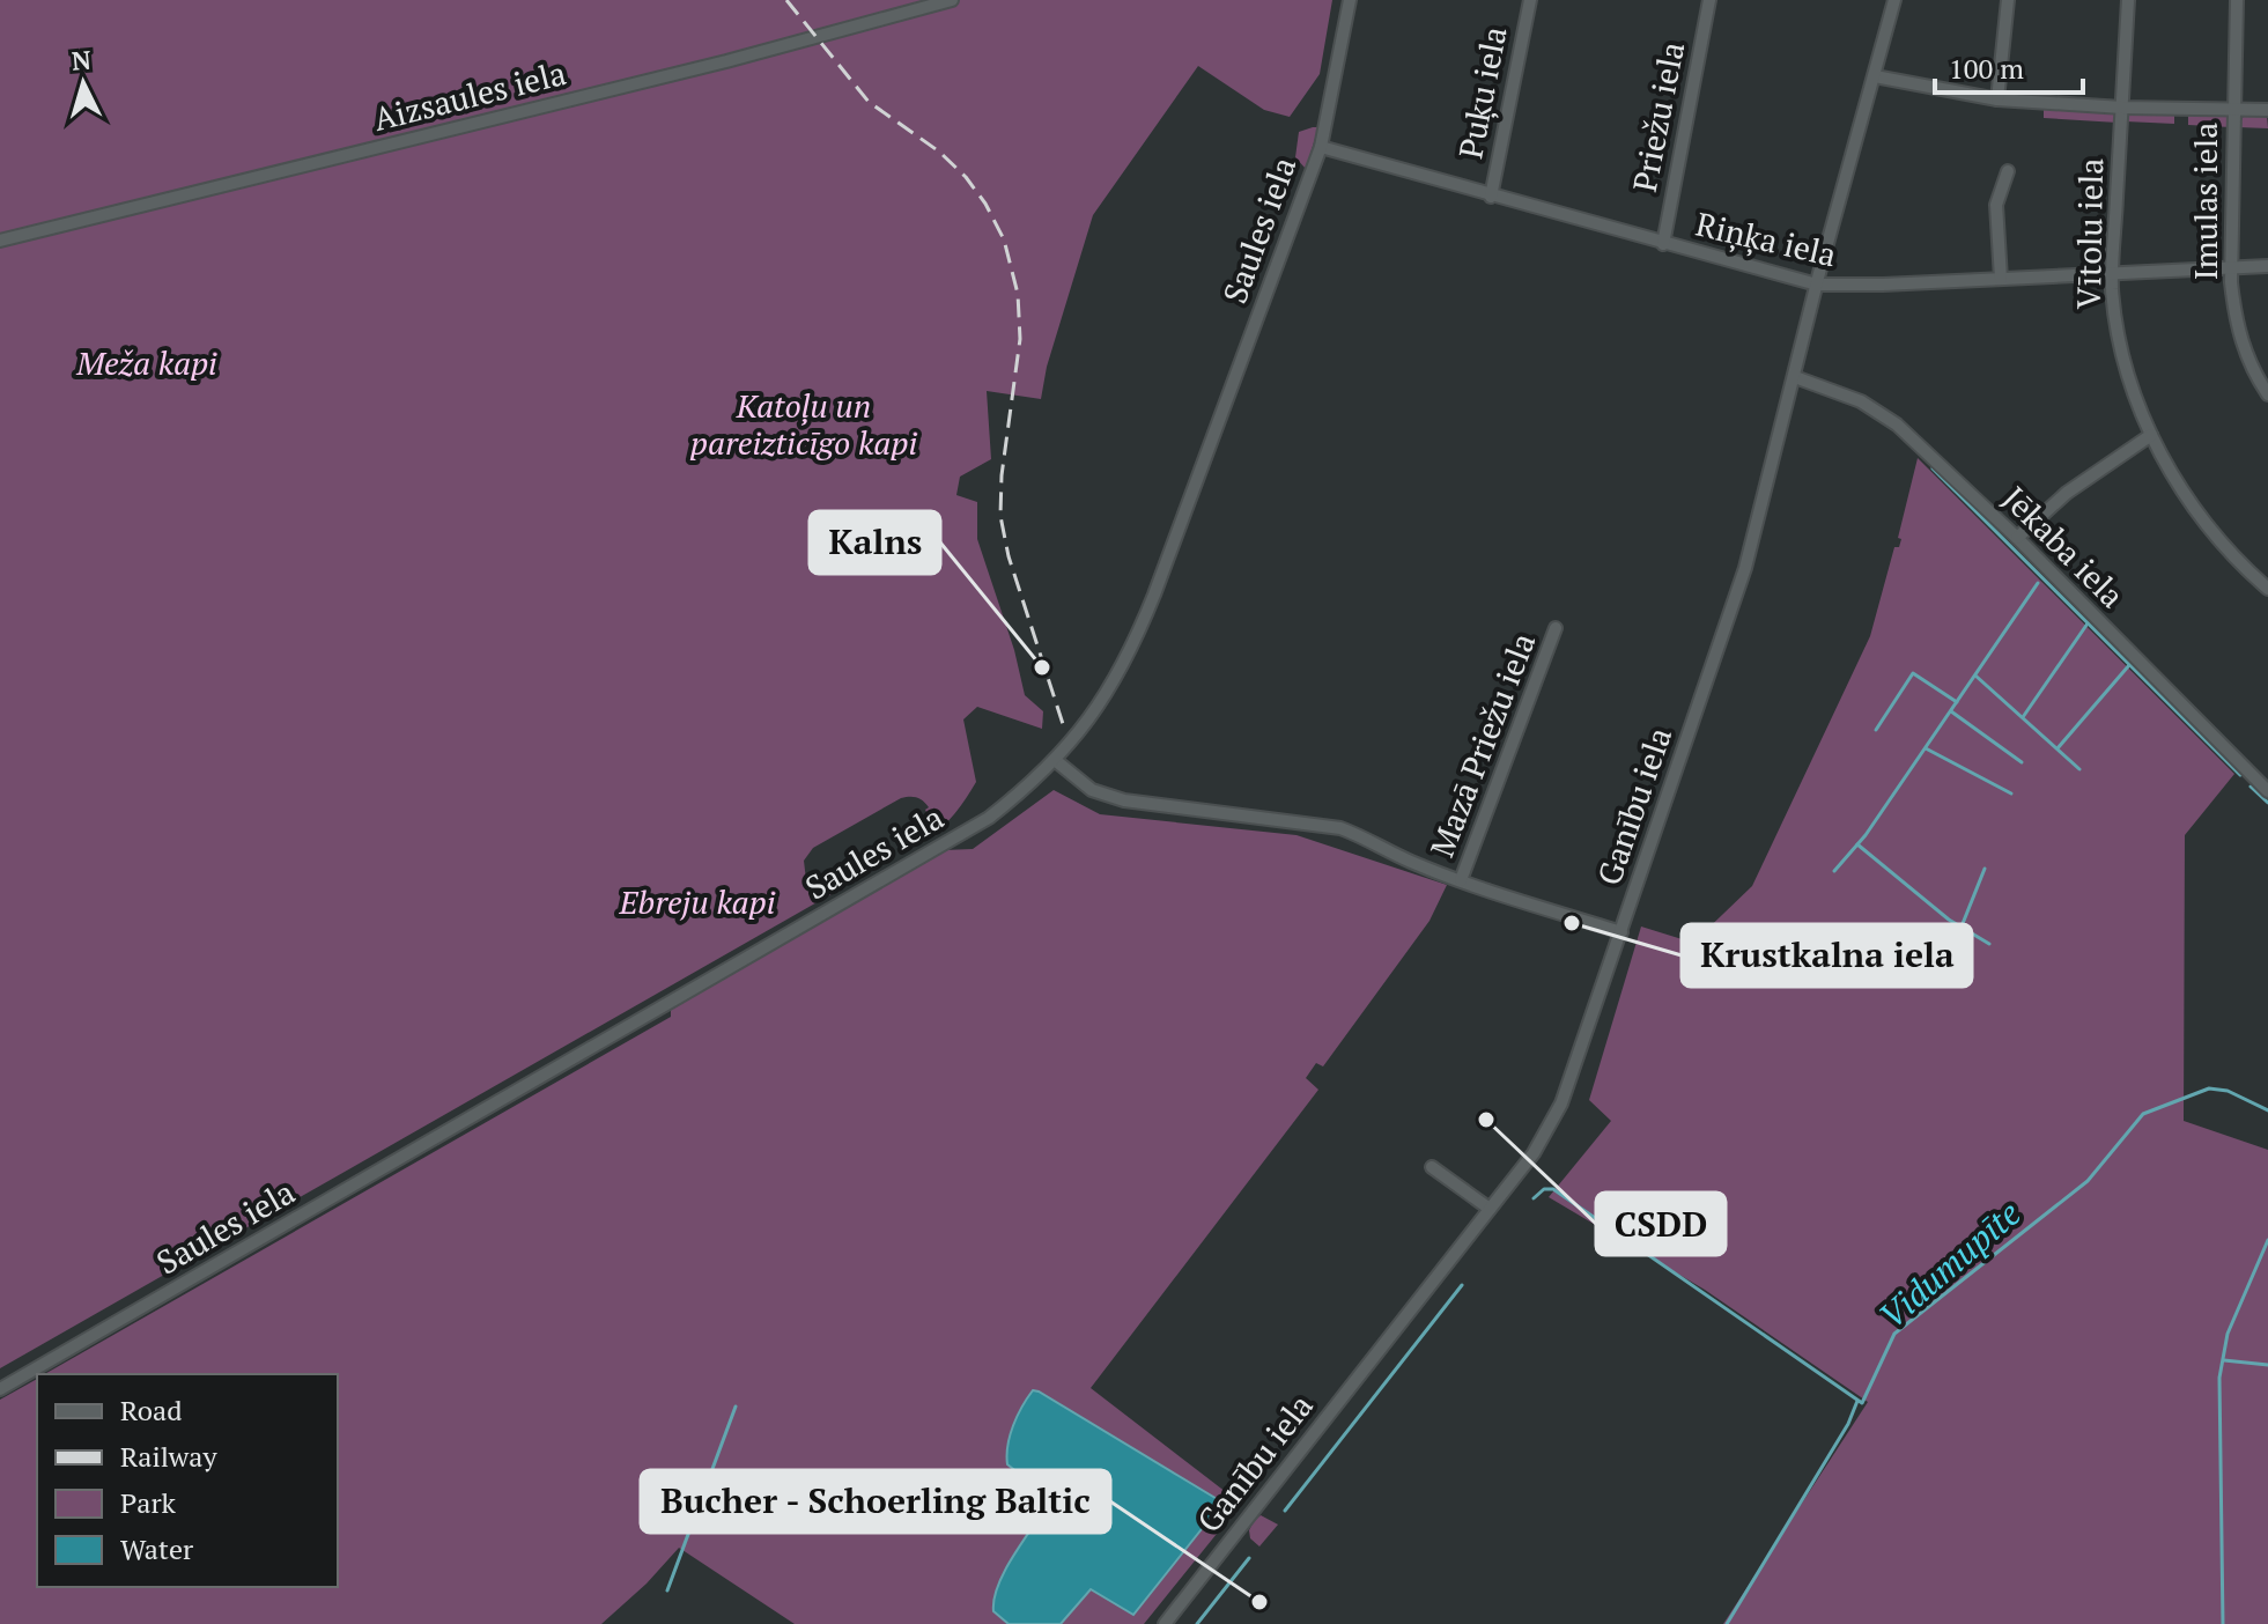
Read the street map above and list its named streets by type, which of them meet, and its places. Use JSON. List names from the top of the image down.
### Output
{
  "streets": {
    "street": [
      "Puķu iela",
      "Aizsaules iela",
      "Priežu iela",
      "Imulas iela",
      "Saules iela",
      "Vītolu iela",
      "Riņķa iela",
      "Jēkaba iela",
      "Mazā Priežu iela",
      "Ganību iela"
    ]
  },
  "crossings": [
    ["Puķu iela", "Riņķa iela"],
    ["Priežu iela", "Riņķa iela"],
    ["Imulas iela", "Riņķa iela"],
    ["Saules iela", "Riņķa iela"],
    ["Vītolu iela", "Riņķa iela"],
    ["Riņķa iela", "Ganību iela"],
    ["Jēkaba iela", "Ganību iela"]
  ],
  "water": ["Vidumupīte"],
  "parks": ["Meža kapi", "Katoļu un pareizticīgo kapi", "Ebreju kapi"],
  "places": [
    "Kalns",
    "Krustkalna iela",
    "CSDD",
    "Bucher - Schoerling Baltic"
  ],
  "legend": [
    "Road",
    "Railway",
    "Park",
    "Water"
  ],
  "scale_bar": "100 m",
  "north": "top"
}
